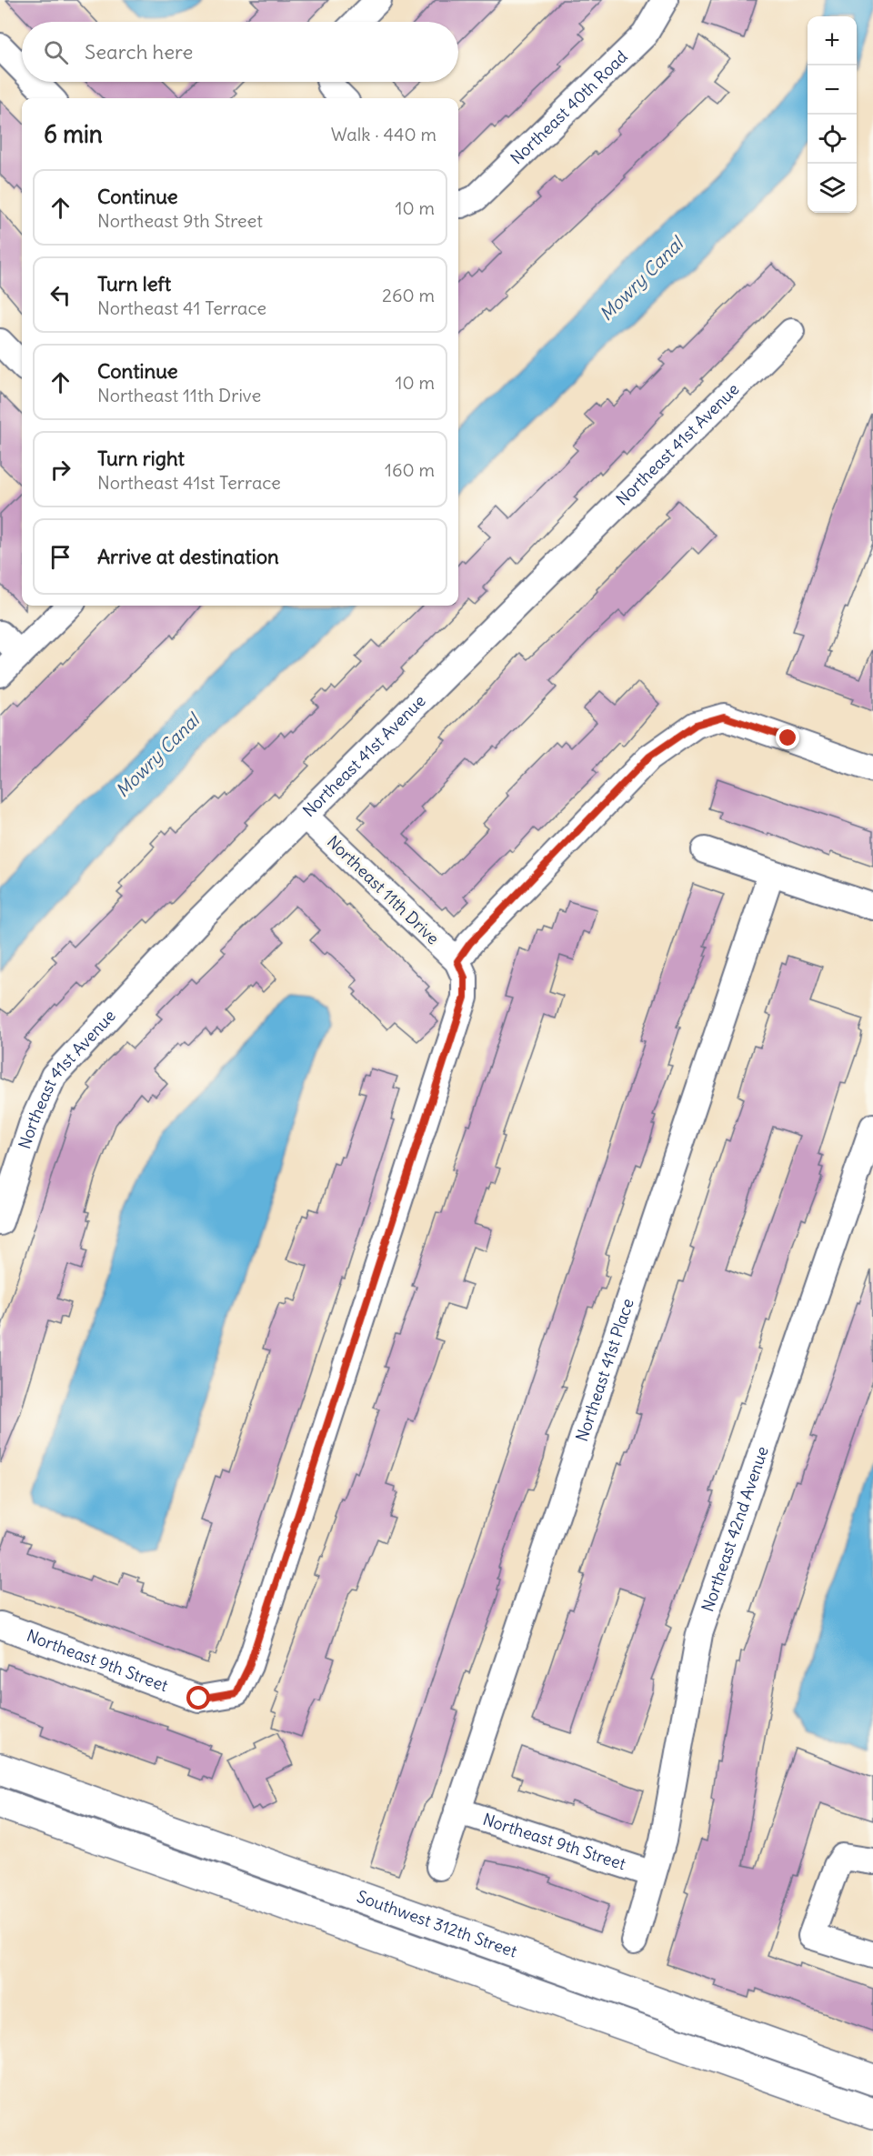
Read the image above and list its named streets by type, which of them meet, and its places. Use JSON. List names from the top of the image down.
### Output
{
  "streets": {
    "main road": ["Southwest 312th Street"],
    "street": [
      "Northeast 40th Road",
      "Northeast 41st Avenue",
      "Northeast 11th Drive",
      "Northeast 41st Place",
      "Northeast 42nd Avenue",
      "Northeast 9th Street"
    ]
  },
  "crossings": [
    ["Northeast 41st Avenue", "Northeast 11th Drive"],
    ["Northeast 11th Drive", "Northeast 9th Street"],
    ["Northeast 41st Place", "Northeast 9th Street"],
    ["Northeast 42nd Avenue", "Northeast 9th Street"]
  ],
  "water": ["Mowry Canal"],
  "page": {
    "map_buttons": ["+", "−"],
    "search": "Search here",
    "heading": ["6 min", "Walk · 440 m"],
    "list": [
      ["Continue", "Northeast 9th Street", "10 m"],
      ["Turn left", "Northeast 41 Terrace", "260 m"],
      ["Continue", "Northeast 11th Drive", "10 m"],
      ["Turn right", "Northeast 41st Terrace", "160 m"],
      "Arrive at destination"
    ]
  }
}
